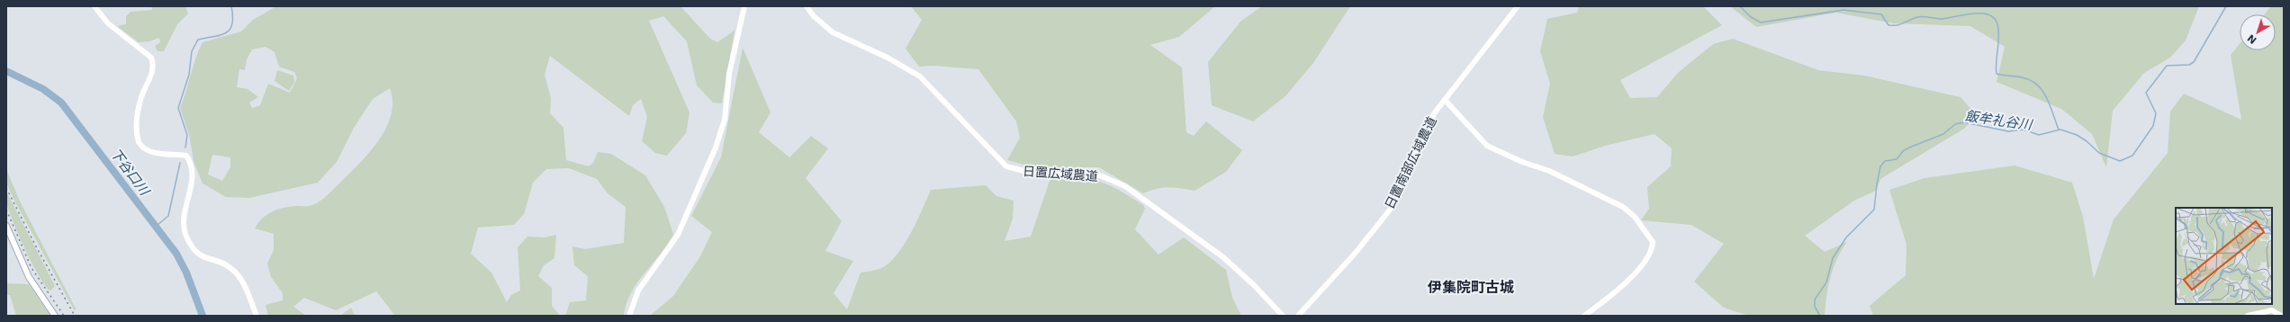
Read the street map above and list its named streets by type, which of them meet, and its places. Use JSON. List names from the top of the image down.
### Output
{
  "streets": {
    "street": ["日置南部広域農道", "日置広域農道"]
  },
  "districts": ["伊集院町古城"],
  "water": ["飯牟礼谷川", "下谷口川"],
  "north": "bottom left"
}
